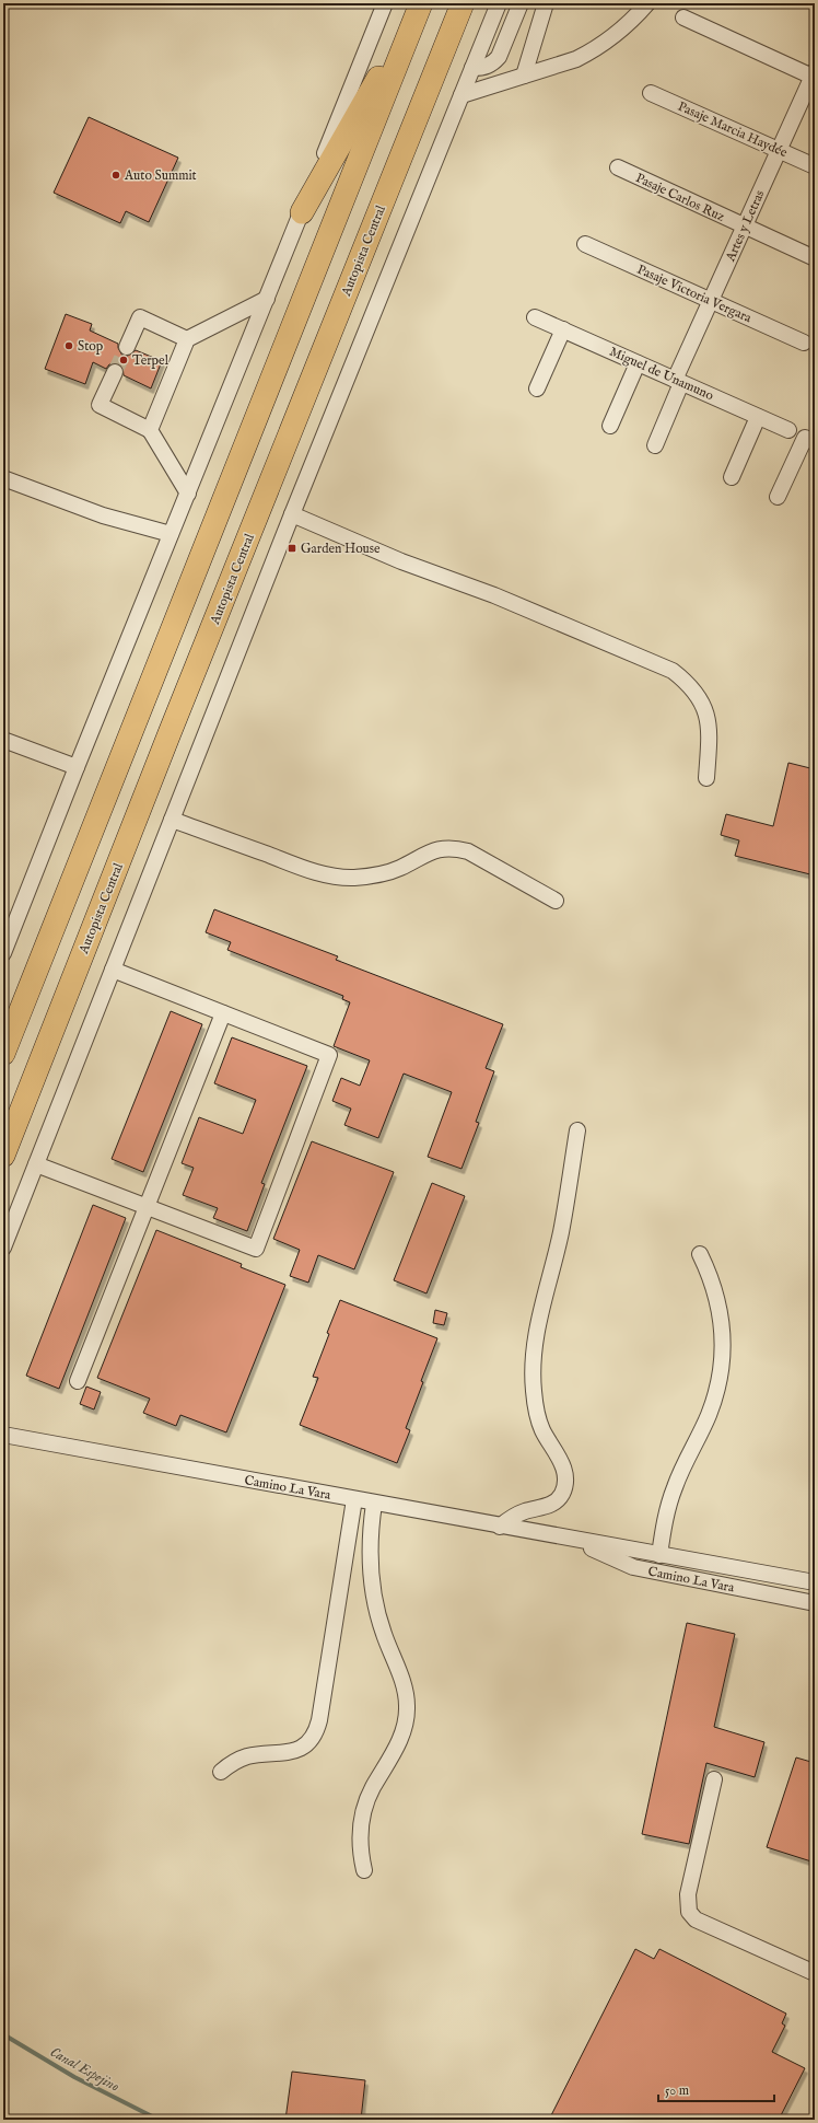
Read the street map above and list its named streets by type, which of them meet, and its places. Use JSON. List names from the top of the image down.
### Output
{
  "streets": {
    "highway": ["Autopista Central"],
    "street": [
      "Pasaje Marcia Haydée",
      "Pasaje Carlos Ruz",
      "Artes y Letras",
      "Pasaje Victoria Vergara",
      "Miguel de Unamuno",
      "Camino La Vara"
    ]
  },
  "crossings": [
    ["Pasaje Marcia Haydée", "Artes y Letras"],
    ["Pasaje Carlos Ruz", "Artes y Letras"],
    ["Artes y Letras", "Pasaje Victoria Vergara"],
    ["Artes y Letras", "Miguel de Unamuno"]
  ],
  "water": ["Canal Espejino"],
  "places": {
    "other": ["Auto Summit", "Stop", "Terpel"],
    "transit": ["Garden House"]
  },
  "scale_bar": "50 m"
}
